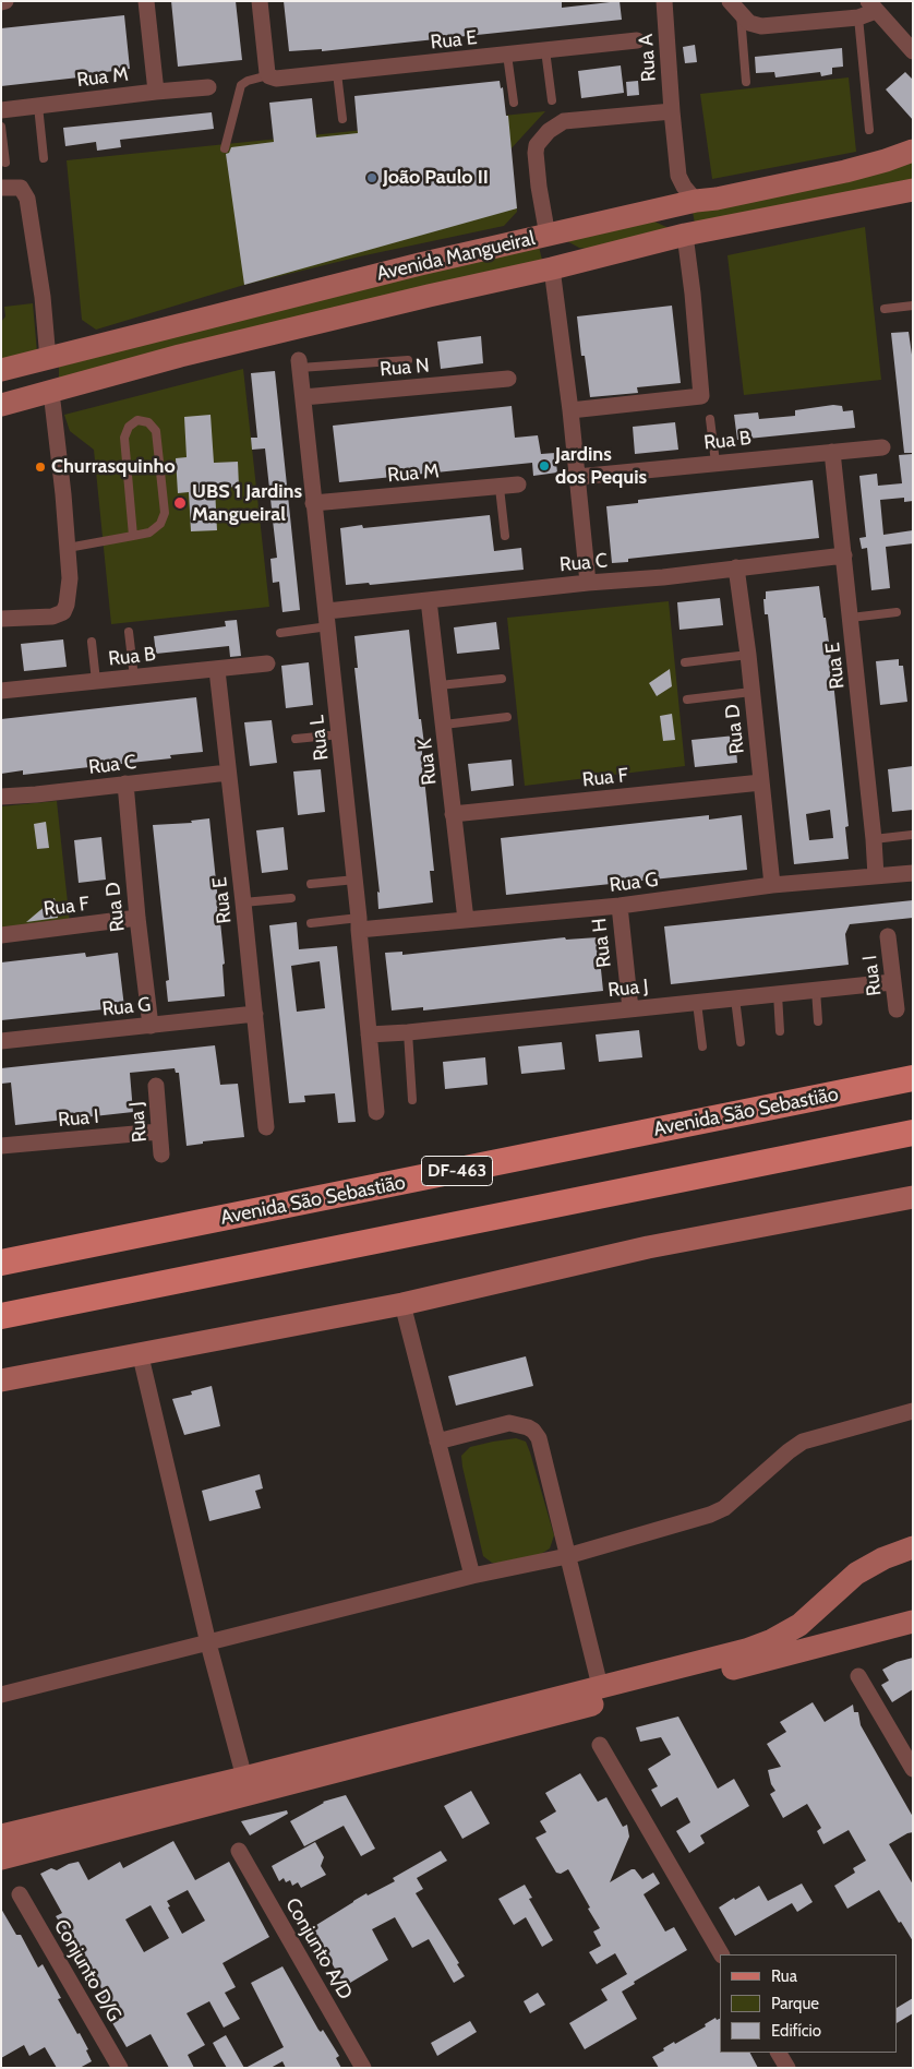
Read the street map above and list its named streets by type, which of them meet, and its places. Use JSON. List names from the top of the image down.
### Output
{
  "streets": {
    "main road": ["Avenida São Sebastião", "DF-463"],
    "street": [
      "Rua E",
      "Rua A",
      "Rua M",
      "Avenida Mangueiral",
      "Rua N",
      "Rua B",
      "Rua C",
      "Rua D",
      "Rua L",
      "Rua K",
      "Rua F",
      "Rua G",
      "Rua H",
      "Rua I",
      "Rua J",
      "Conjunto A/D",
      "Conjunto D/G"
    ]
  },
  "crossings": [
    ["Rua E", "Rua B"],
    ["Rua E", "Rua C"],
    ["Rua E", "Rua G"],
    ["Rua A", "Avenida Mangueiral"],
    ["Rua M", "Rua L"],
    ["Rua N", "Rua L"],
    ["Rua C", "Rua D"],
    ["Rua C", "Rua L"],
    ["Rua C", "Rua K"],
    ["Rua D", "Rua F"],
    ["Rua D", "Rua G"],
    ["Rua L", "Rua G"],
    ["Rua L", "Rua J"],
    ["Rua K", "Rua F"],
    ["Rua K", "Rua G"],
    ["Rua G", "Rua H"],
    ["Rua H", "Rua J"],
    ["Rua I", "Rua J"]
  ],
  "places": [
    "João Paulo II",
    "Jardins dos Pequis",
    "Churrasquinho",
    "UBS 1 Jardins Mangueiral"
  ],
  "legend": ["Rua", "Parque", "Edifício"]
}
